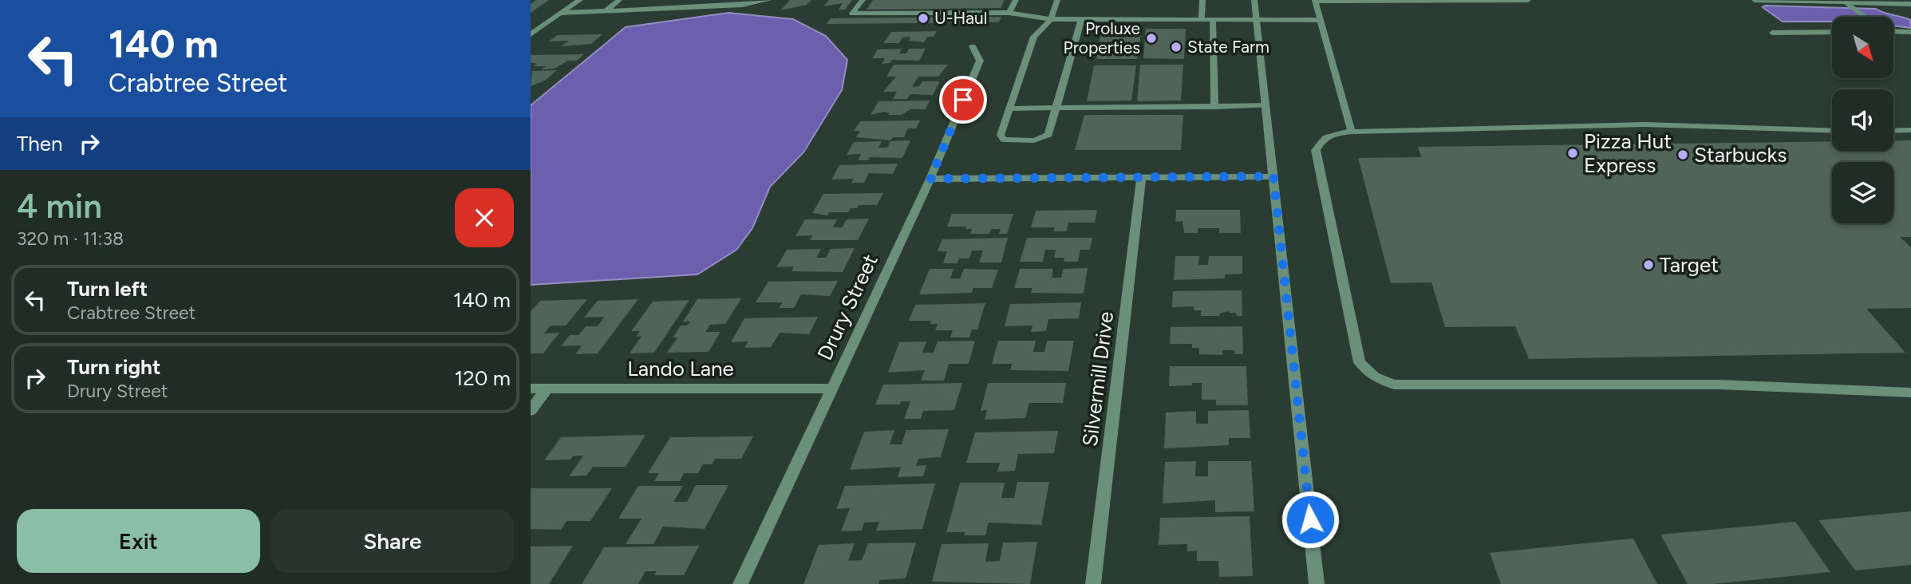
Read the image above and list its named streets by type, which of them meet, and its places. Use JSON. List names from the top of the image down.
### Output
{
  "streets": {
    "street": ["Drury Street", "Lando Lane", "Silvermill Drive"]
  },
  "crossings": [
    ["Drury Street", "Lando Lane"]
  ],
  "places": [
    "U-Haul",
    "Proluxe Properties",
    "State Farm",
    "Pizza Hut Express",
    "Starbucks",
    "Target"
  ],
  "north": "bottom right",
  "page": {
    "turn": ["140 m", "Crabtree Street"],
    "then": "Then",
    "heading": ["4 min", "320 m · 11:38"],
    "list": [
      {
        "name": "Turn left",
        "note": "Crabtree Street",
        "value": "140 m"
      },
      {
        "name": "Turn right",
        "note": "Drury Street",
        "value": "120 m"
      }
    ],
    "buttons": ["Exit", "Share"]
  }
}
